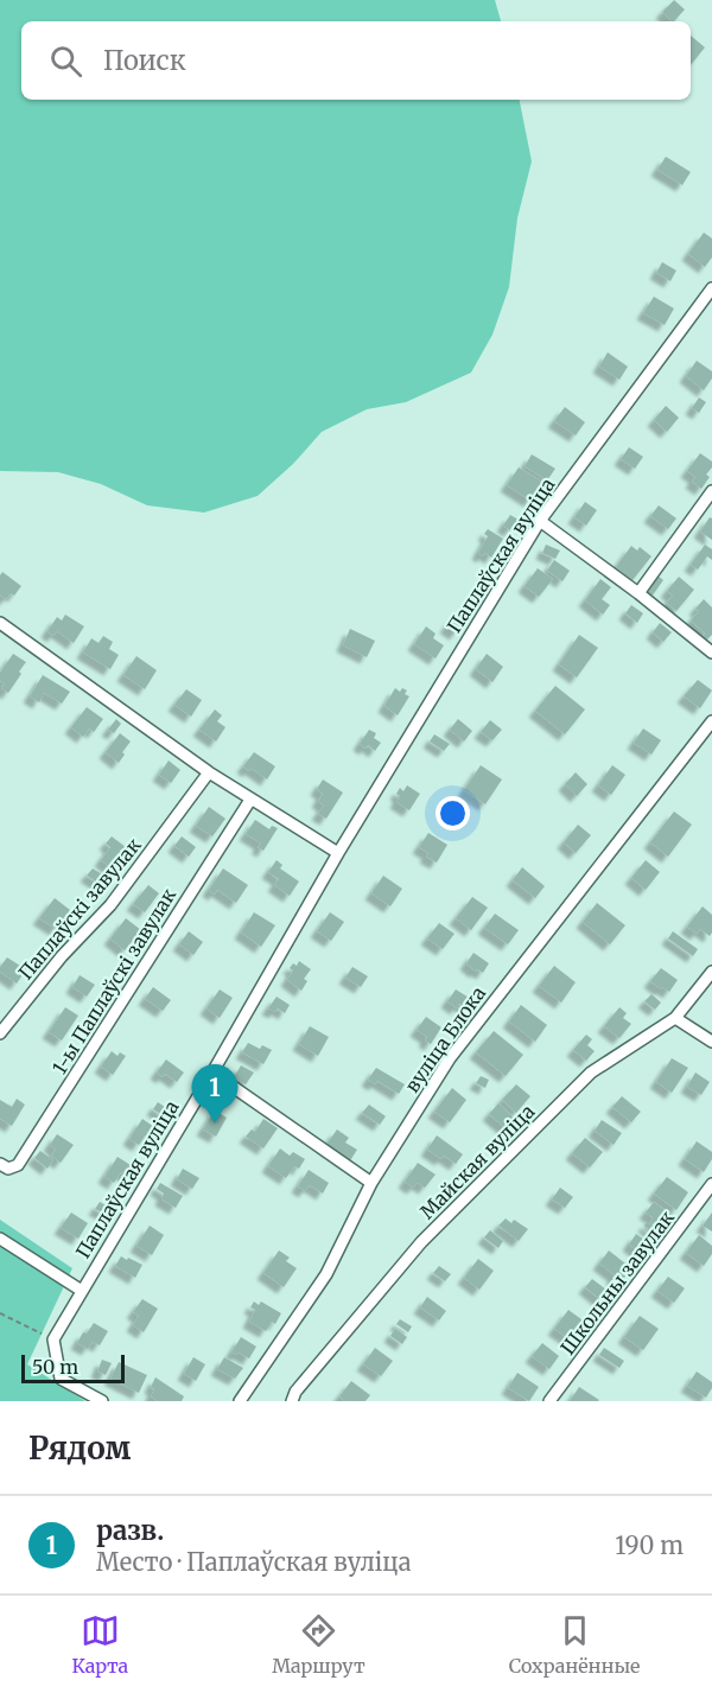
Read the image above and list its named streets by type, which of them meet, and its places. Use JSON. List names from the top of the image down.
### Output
{
  "streets": {
    "street": [
      "Паплаўская вуліца",
      "Паплаўскі завулак",
      "1-ы Паплаўскі завулак",
      "вуліца Блока",
      "Майская вуліца",
      "Школьны завулак"
    ]
  },
  "scale_bar": "50 m",
  "page": {
    "search": "Поиск",
    "pins": "1",
    "scale": "50 m",
    "heading": "Рядом",
    "list": [
      {
        "mark": "1",
        "name": "разв.",
        "note": "Место · Паплаўская вуліца",
        "value": "190 m"
      }
    ],
    "nav": ["Карта", "Маршрут", "Сохранённые"]
  }
}
